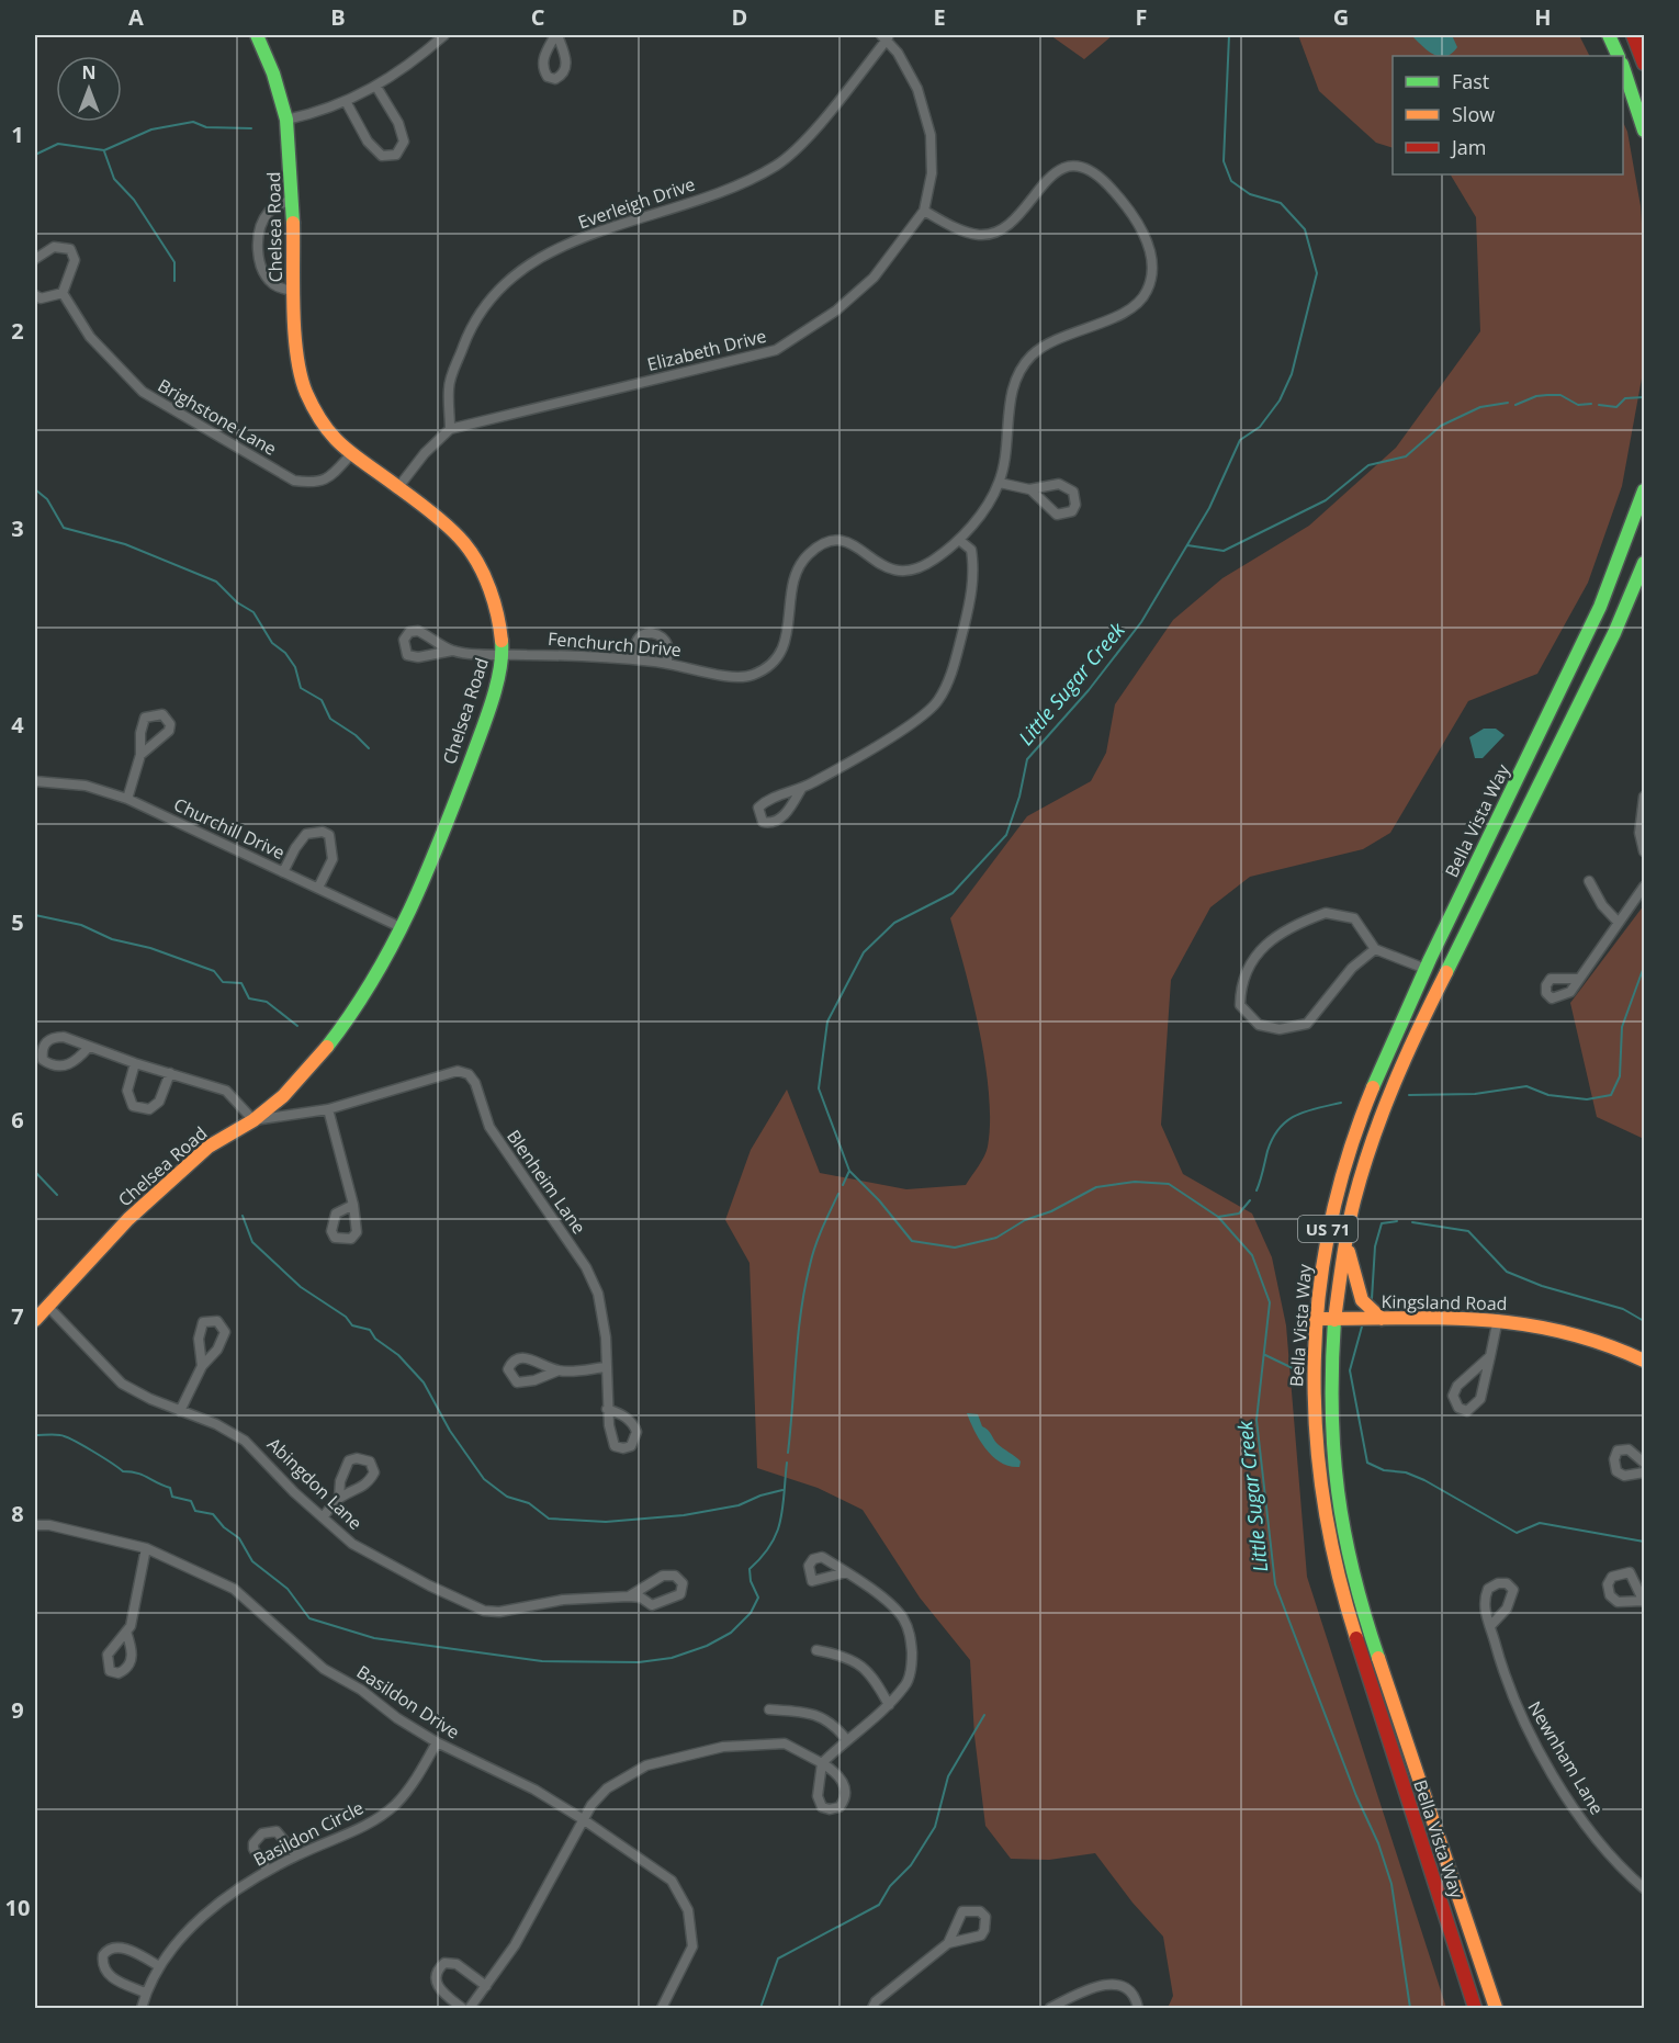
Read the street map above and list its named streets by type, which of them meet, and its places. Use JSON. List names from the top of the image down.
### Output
{
  "streets": {
    "main road": [
      "Chelsea Road",
      "Bella Vista Way",
      "US 71",
      "Kingsland Road"
    ],
    "street": [
      "Everleigh Drive",
      "Elizabeth Drive",
      "Brighstone Lane",
      "Fenchurch Drive",
      "Churchill Drive",
      "Blenheim Lane",
      "Abingdon Lane",
      "Basildon Drive",
      "Newnham Lane",
      "Basildon Circle"
    ]
  },
  "crossings": [
    ["Everleigh Drive", "Elizabeth Drive"],
    ["Chelsea Road", "Brighstone Lane"],
    ["Chelsea Road", "Fenchurch Drive"],
    ["Chelsea Road", "Churchill Drive"],
    ["Chelsea Road", "Blenheim Lane"],
    ["Chelsea Road", "Abingdon Lane"],
    ["Elizabeth Drive", "Fenchurch Drive"],
    ["Bella Vista Way", "Kingsland Road"],
    ["Basildon Drive", "Basildon Circle"]
  ],
  "water": ["Little Sugar Creek"],
  "legend": ["Fast", "Slow", "Jam"],
  "north": "top",
  "grid": {
    "columns": [
      "A",
      "B",
      "C",
      "D",
      "E",
      "F",
      "G",
      "H"
    ],
    "rows": [
      "1",
      "2",
      "3",
      "4",
      "5",
      "6",
      "7",
      "8",
      "9",
      "10"
    ]
  }
}
